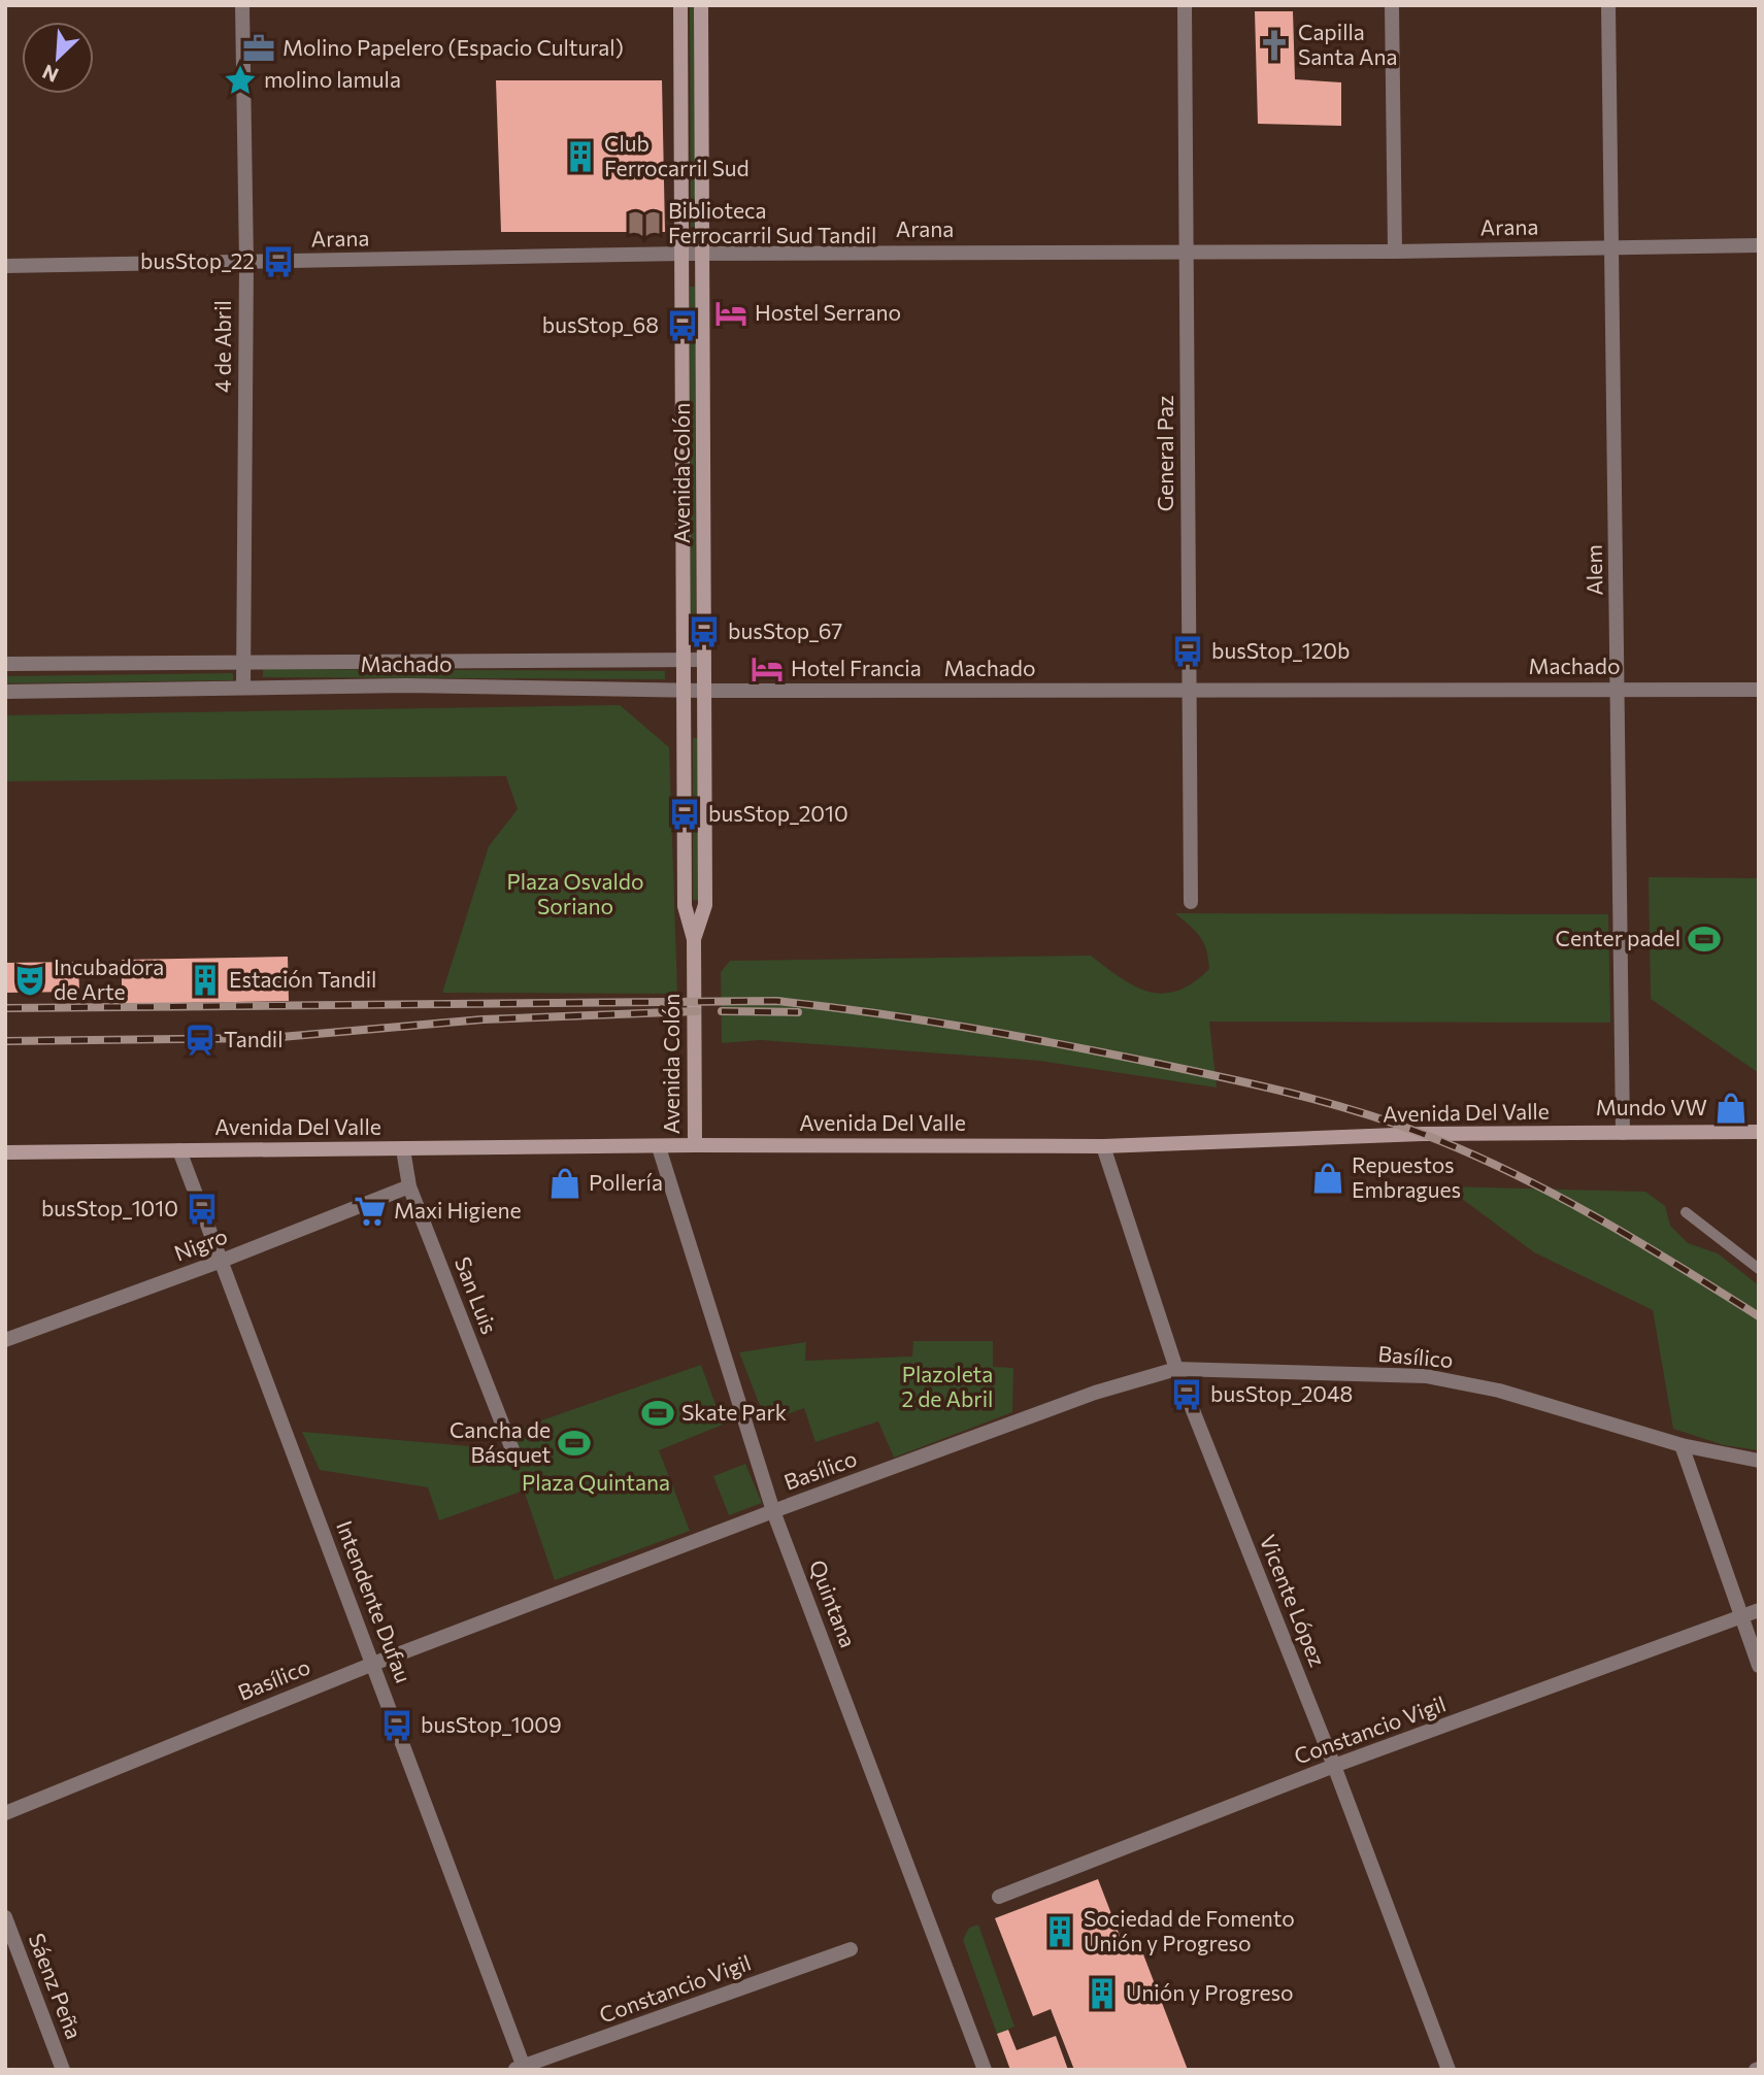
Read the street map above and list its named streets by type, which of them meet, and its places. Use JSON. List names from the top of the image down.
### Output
{
  "streets": {
    "main road": ["Avenida Colón", "Avenida Del Valle"],
    "street": [
      "Arana",
      "4 de Abril",
      "General Paz",
      "Alem",
      "Machado",
      "Nigro",
      "San Luis",
      "Basílico",
      "Vicente López",
      "Intendente Dufau",
      "Quintana",
      "Constancio Vigil",
      "Sáenz Peña"
    ]
  },
  "crossings": [
    ["Arana", "4 de Abril"],
    ["Arana", "General Paz"],
    ["Arana", "Avenida Colón"],
    ["Arana", "Alem"],
    ["4 de Abril", "Machado"],
    ["General Paz", "Machado"],
    ["Avenida Colón", "Machado"],
    ["Avenida Colón", "Avenida Del Valle"],
    ["Alem", "Machado"],
    ["Alem", "Avenida Del Valle"],
    ["Avenida Del Valle", "San Luis"],
    ["Avenida Del Valle", "Vicente López"],
    ["Avenida Del Valle", "Intendente Dufau"],
    ["Avenida Del Valle", "Quintana"],
    ["Nigro", "San Luis"],
    ["Nigro", "Intendente Dufau"],
    ["Basílico", "Vicente López"],
    ["Basílico", "Intendente Dufau"],
    ["Basílico", "Quintana"],
    ["Vicente López", "Constancio Vigil"],
    ["Intendente Dufau", "Constancio Vigil"]
  ],
  "parks": ["Plaza Osvaldo Soriano", "Plazoleta 2 de Abril", "Plaza Quintana"],
  "places": {
    "church": ["Capilla Santa Ana"],
    "office": ["Molino Papelero (Espacio Cultural)"],
    "place": ["molino lamula"],
    "building": [
      "Club Ferrocarril Sud",
      "Estación Tandil",
      "Sociedad de Fomento Unión y Progreso",
      "Unión y Progreso"
    ],
    "library": ["Biblioteca Ferrocarril Sud Tandil"],
    "bus stop": [
      "busStop_22",
      "busStop_68",
      "busStop_67",
      "busStop_120b",
      "busStop_2010",
      "busStop_1010",
      "busStop_2048",
      "busStop_1009"
    ],
    "hotel": ["Hostel Serrano", "Hotel Francia"],
    "sports": ["Center padel", "Skate Park", "Cancha de Básquet"],
    "theatre": ["Incubadora de Arte"],
    "station": ["Tandil"],
    "shop": ["Mundo VW", "Repuestos Embragues", "Pollería"],
    "supermarket": ["Maxi Higiene"]
  },
  "north": "bottom left"
}
